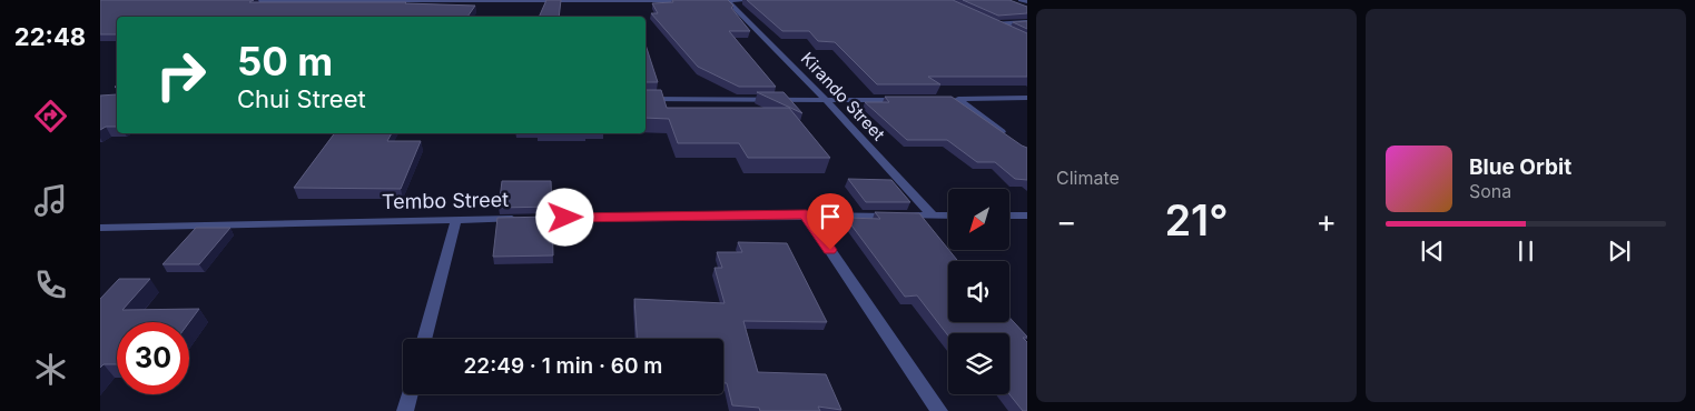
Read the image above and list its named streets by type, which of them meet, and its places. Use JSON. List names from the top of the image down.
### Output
{
  "streets": {
    "street": ["Kirando Street", "Tembo Street"]
  },
  "crossings": [
    ["Kirando Street", "Tembo Street"]
  ],
  "north": "bottom left",
  "page": {
    "tabs": "22:48",
    "tile": "Climate",
    "turn": ["50 m", "Chui Street"],
    "song": ["Blue Orbit", "Sona"],
    "heat": ["−", "21°", "+"],
    "limit": "30",
    "trip": "22:49 · 1 min · 60 m"
  }
}
